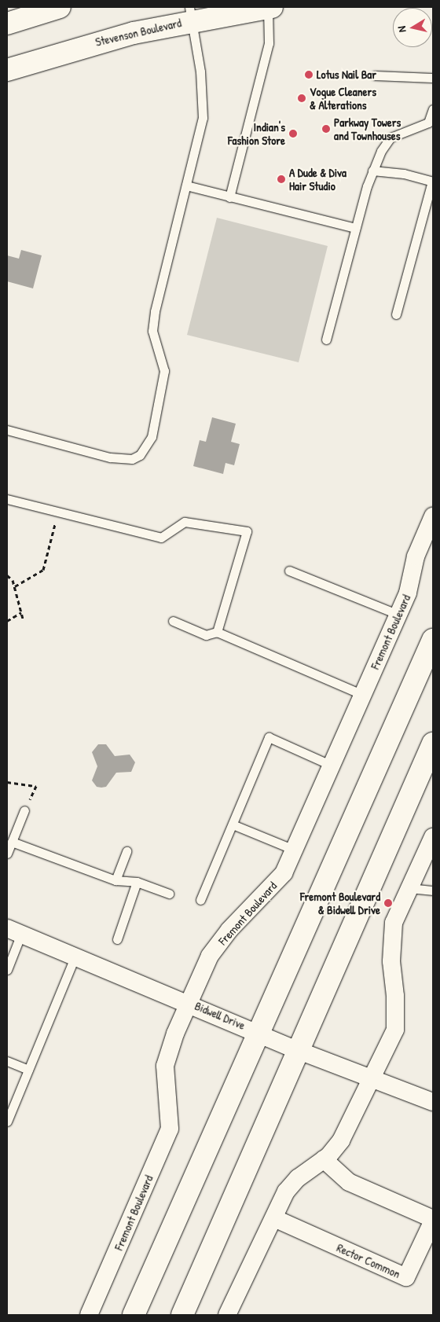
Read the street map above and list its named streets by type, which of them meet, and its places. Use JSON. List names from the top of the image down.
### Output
{
  "streets": {
    "main road": ["Stevenson Boulevard"],
    "street": ["Fremont Boulevard", "Bidwell Drive", "Rector Common"]
  },
  "crossings": [
    ["Fremont Boulevard", "Bidwell Drive"]
  ],
  "places": [
    "Lotus Nail Bar",
    "Vogue Cleaners & Alterations",
    "Parkway Towers and Townhouses",
    "Indian's Fashion Store",
    "A Dude & Diva Hair Studio",
    "Fremont Boulevard & Bidwell Drive"
  ],
  "north": "left"
}
